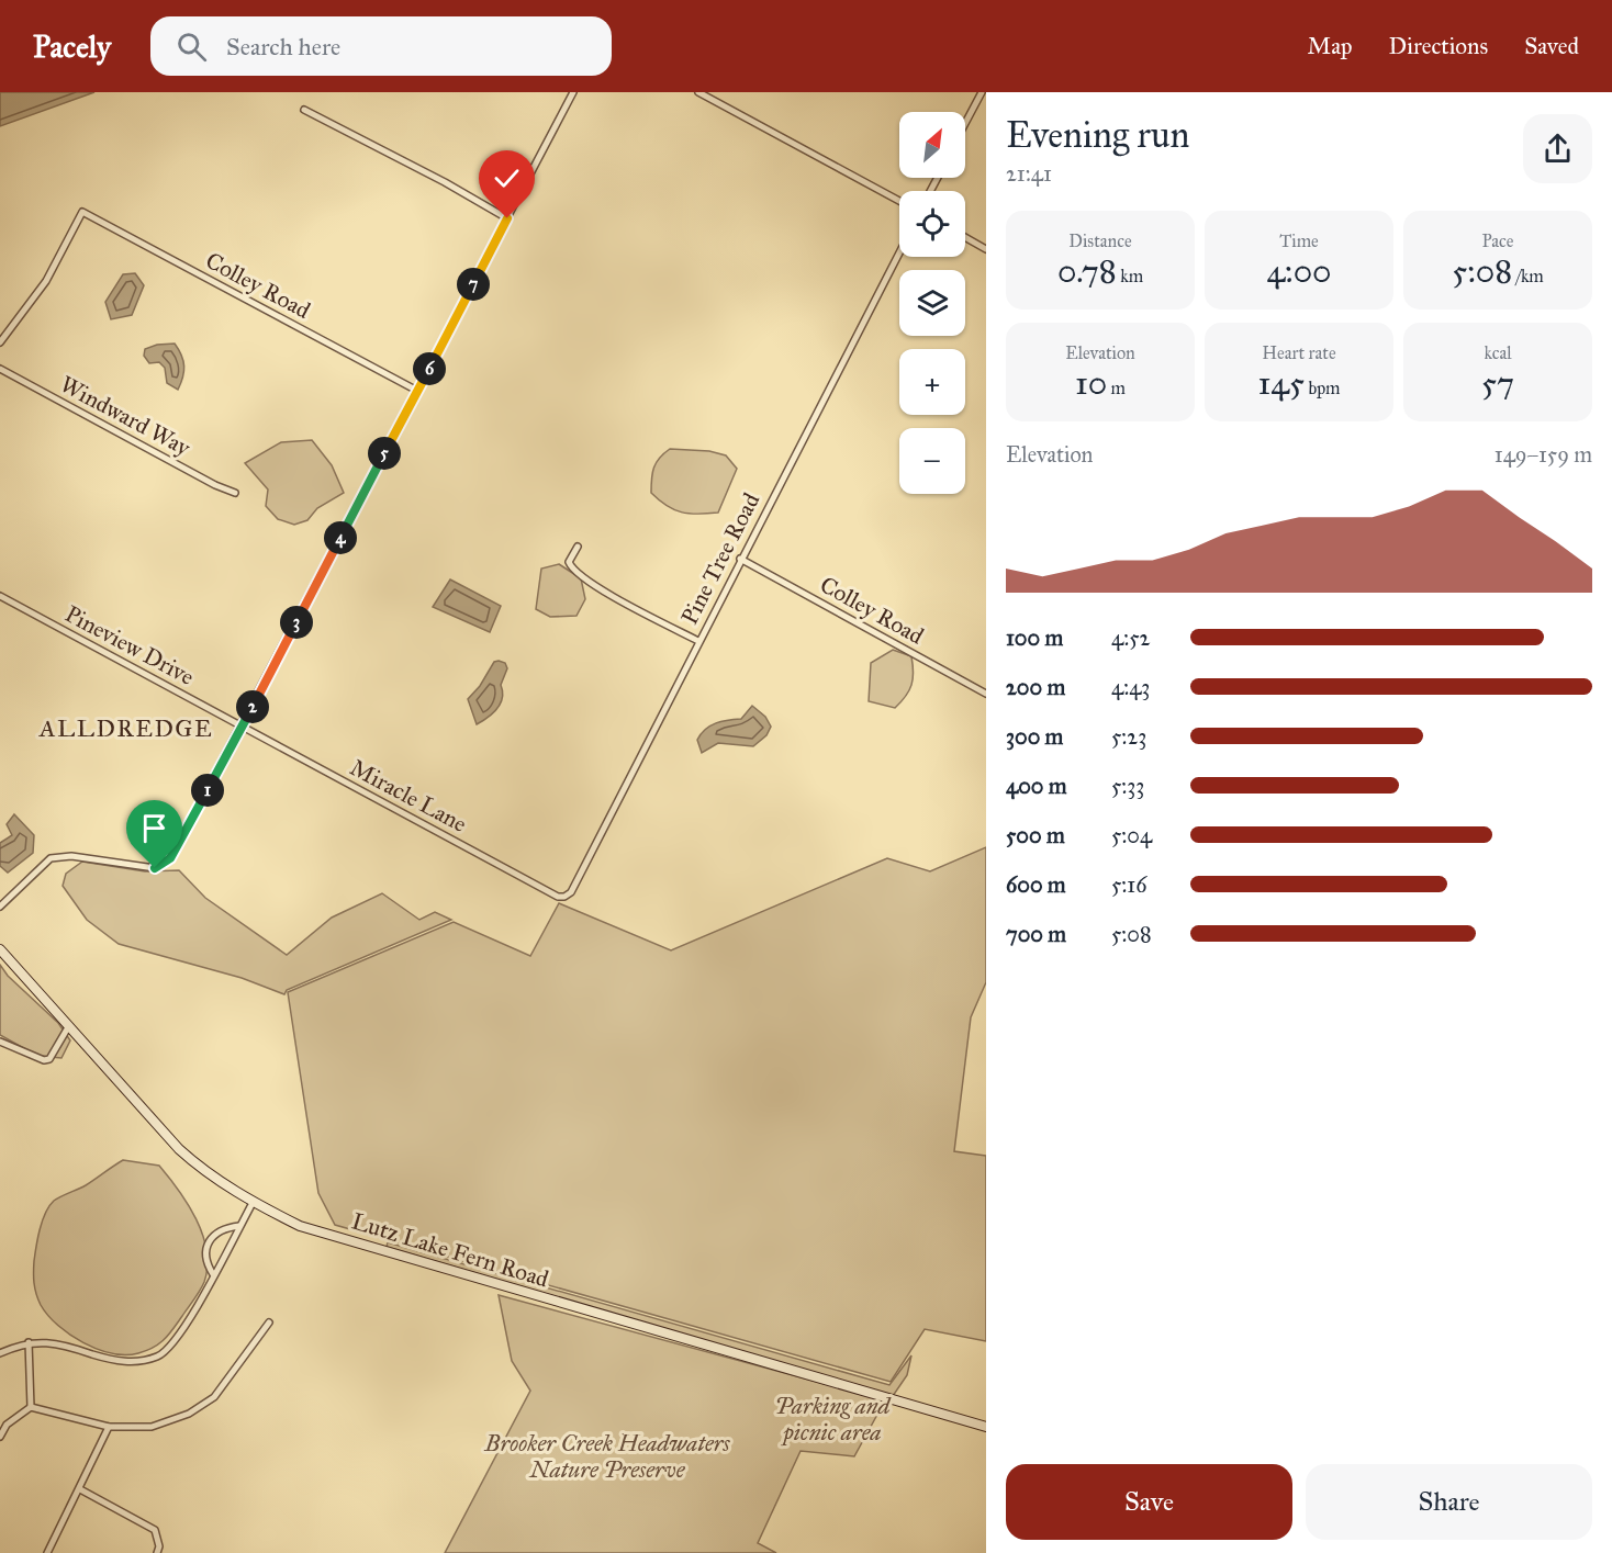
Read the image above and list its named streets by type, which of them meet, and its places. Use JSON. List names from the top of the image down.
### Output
{
  "streets": {
    "main road": ["Lutz Lake Fern Road"],
    "street": [
      "Colley Road",
      "Windward Way",
      "Pine Tree Road",
      "Pineview Drive",
      "Miracle Lane"
    ]
  },
  "crossings": [
    ["Colley Road", "Pine Tree Road"],
    ["Pine Tree Road", "Miracle Lane"],
    ["Pineview Drive", "Miracle Lane"]
  ],
  "districts": ["ALLDREDGE"],
  "parks": ["Parking and picnic area", "Brooker Creek Headwaters Nature Preserve"],
  "north": "top right",
  "page": {
    "header": "Pacely",
    "search": "Search here",
    "nav": ["Map", "Directions", "Saved"],
    "heading": ["Evening run", "21:41"],
    "map_buttons": ["+", "−"],
    "stats": [
      ["Distance", "0.78 km"],
      ["Time", "4:00"],
      ["Pace", "5:08 /km"],
      ["Elevation", "10 m"],
      ["Heart rate", "145 bpm"],
      ["kcal", "57"]
    ],
    "pins": [
      "7",
      "6",
      "5",
      "4",
      "3",
      "2",
      "1"
    ],
    "chart": ["Elevation", "149–159 m"],
    "list": [
      {
        "name": "100 m",
        "note": "4:52"
      },
      {
        "name": "200 m",
        "note": "4:43"
      },
      {
        "name": "300 m",
        "note": "5:23"
      },
      {
        "name": "400 m",
        "note": "5:33"
      },
      {
        "name": "500 m",
        "note": "5:04"
      },
      {
        "name": "600 m",
        "note": "5:16"
      },
      {
        "name": "700 m",
        "note": "5:08"
      }
    ],
    "buttons": ["Save", "Share"]
  }
}
